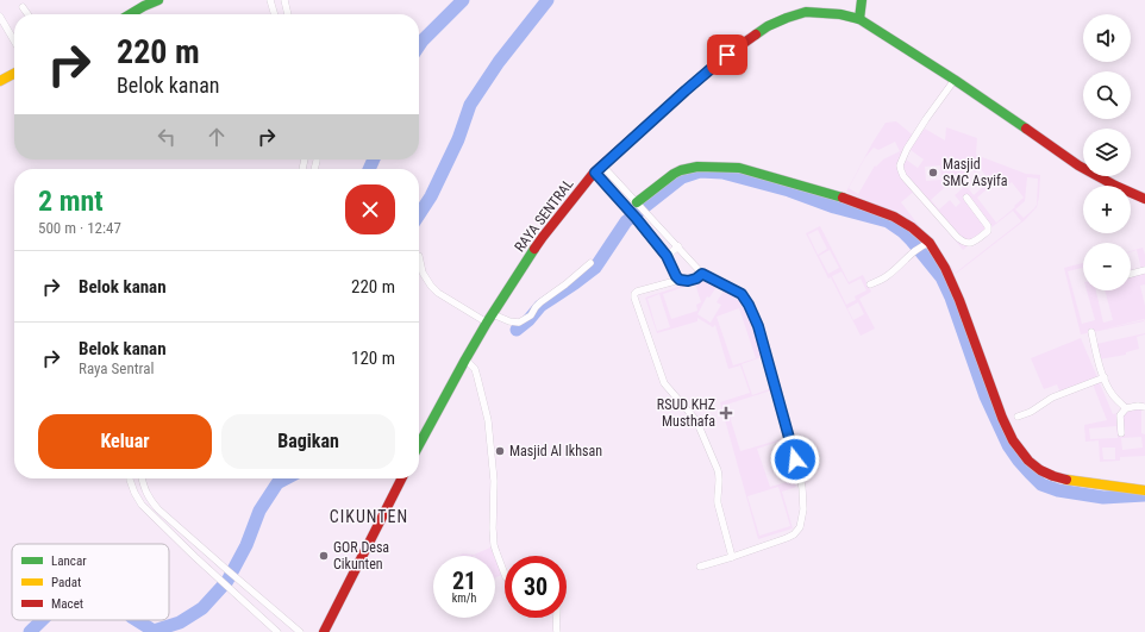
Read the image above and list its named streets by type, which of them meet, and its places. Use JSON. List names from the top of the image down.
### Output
{
  "streets": {
    "main road": ["RAYA SENTRAL"]
  },
  "districts": ["CIKUNTEN"],
  "places": {
    "other": ["Masjid SMC Asyifa", "Masjid Al Ikhsan", "GOR Desa Cikunten"],
    "health": ["RSUD KHZ Musthafa"]
  },
  "legend": ["Lancar", "Padat", "Macet"],
  "page": {
    "map_buttons": ["+", "−"],
    "turn": ["220 m", "Belok kanan"],
    "heading": ["2 mnt", "500 m · 12:47"],
    "list": [
      {
        "name": "Belok kanan",
        "value": "220 m"
      },
      {
        "name": "Belok kanan",
        "note": "Raya Sentral",
        "value": "120 m"
      }
    ],
    "buttons": ["Keluar", "Bagikan"],
    "speed": "21 km/h",
    "limit": "30"
  }
}
